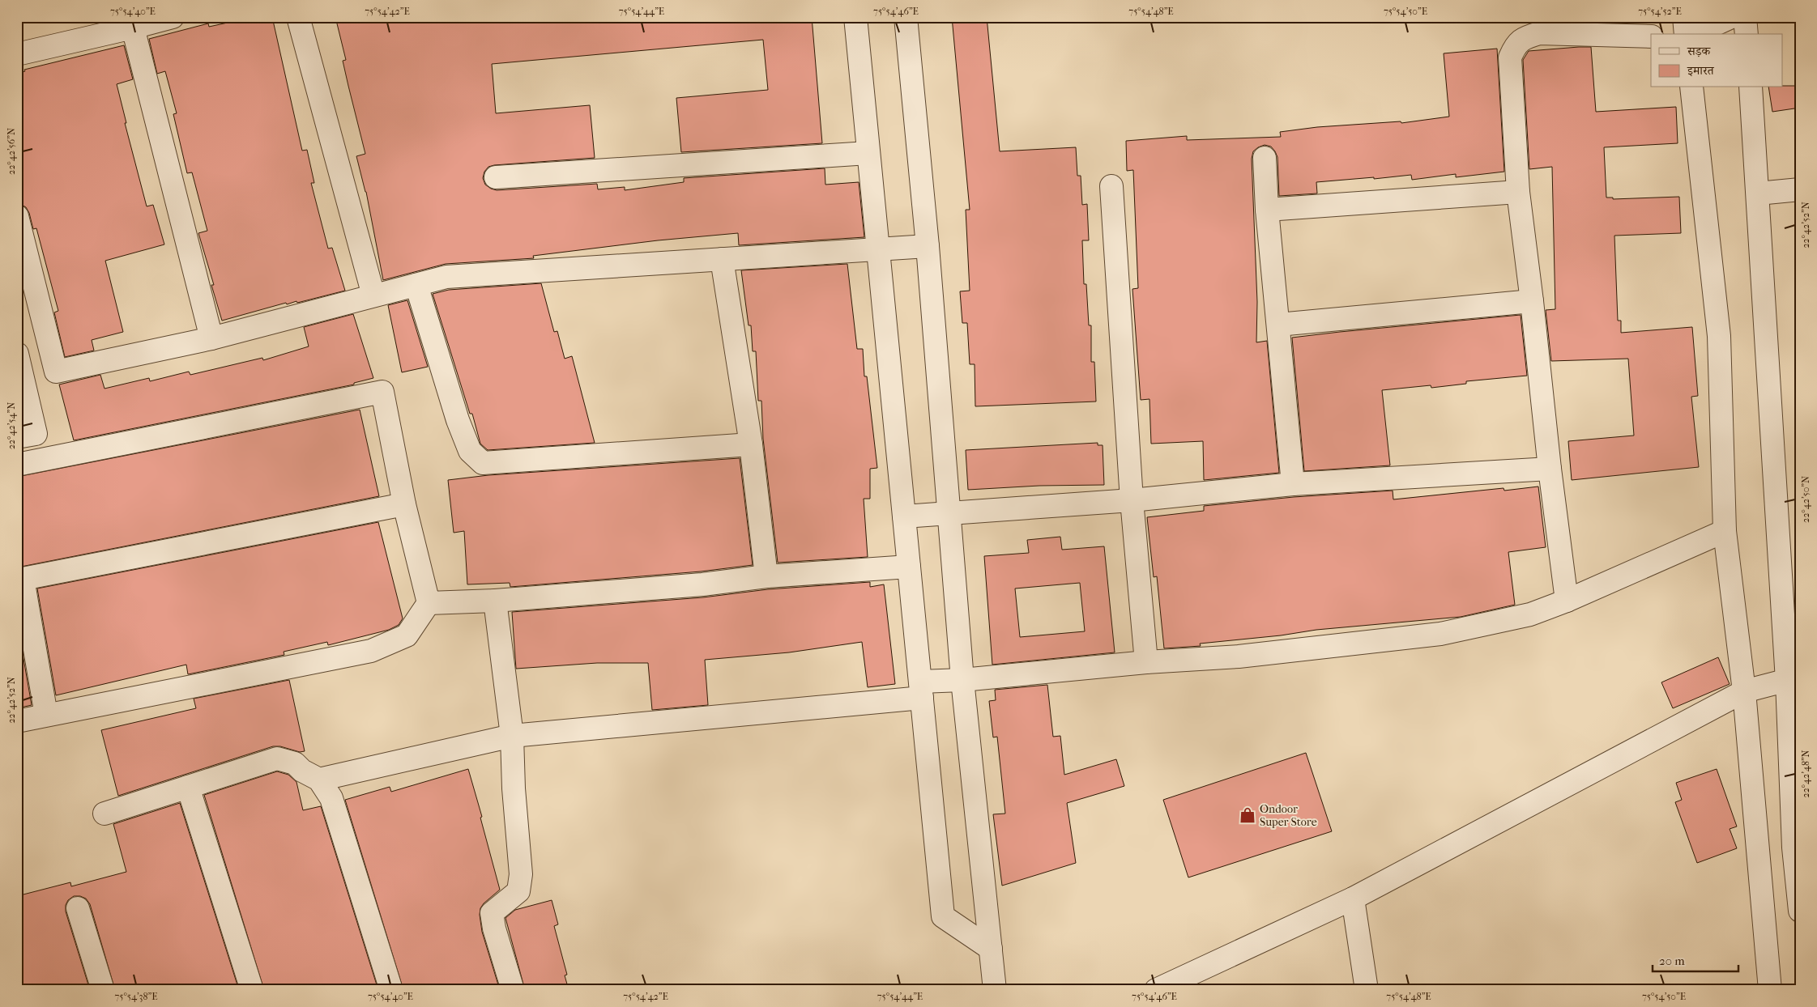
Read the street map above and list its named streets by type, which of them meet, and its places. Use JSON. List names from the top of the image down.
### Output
{
  "places": {
    "shop": ["Ondoor Super Store"]
  },
  "legend": ["सड़क", "इमारत"],
  "scale_bar": "20 m",
  "coordinates": [
    "75°54'40\"E",
    "75°54'42\"E",
    "75°54'44\"E",
    "75°54'46\"E",
    "75°54'48\"E",
    "75°54'50\"E",
    "75°54'52\"E",
    "22°42'56\"N",
    "22°42'52\"N",
    "22°42'54\"N",
    "22°42'50\"N",
    "22°42'48\"N",
    "75°54'38\"E"
  ]
}
